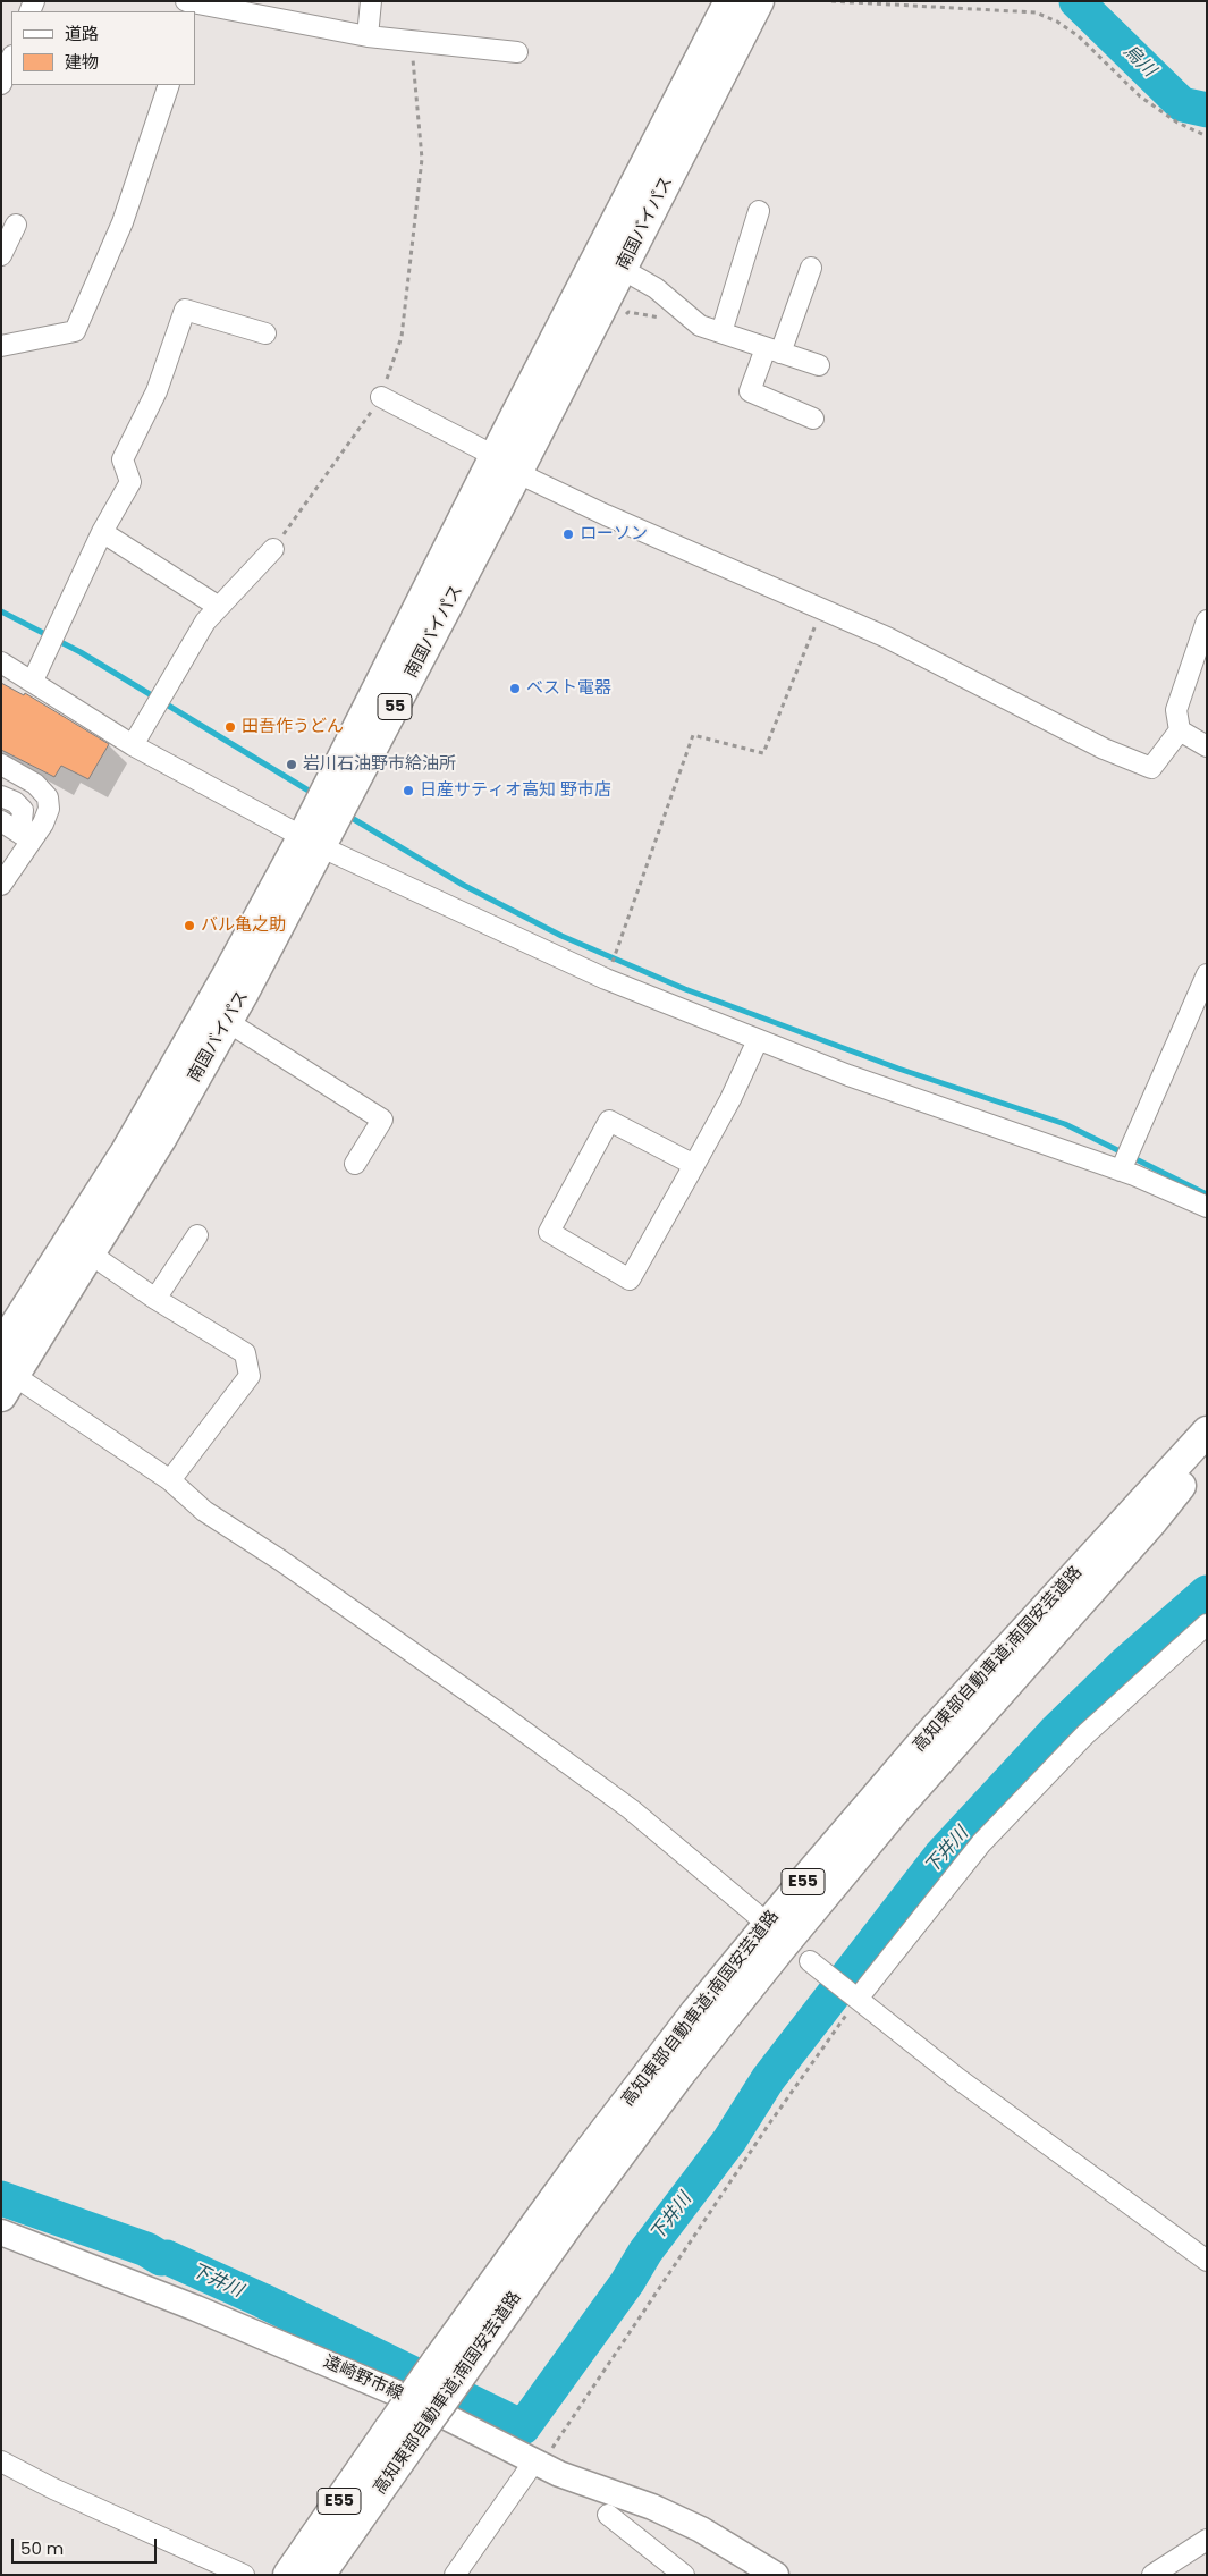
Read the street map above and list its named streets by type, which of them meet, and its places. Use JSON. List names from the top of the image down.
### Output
{
  "streets": {
    "highway": [
      "南国バイパス",
      "55",
      "高知東部自動車道;南国安芸道路",
      "E55"
    ],
    "main road": ["遠崎野市線"]
  },
  "water": ["烏川", "下井川"],
  "places": [
    "ローソン",
    "ベスト電器",
    "田吾作うどん",
    "岩川石油野市給油所",
    "日産サティオ高知 野市店",
    "バル亀之助"
  ],
  "legend": ["道路", "建物"],
  "scale_bar": "50 m"
}
